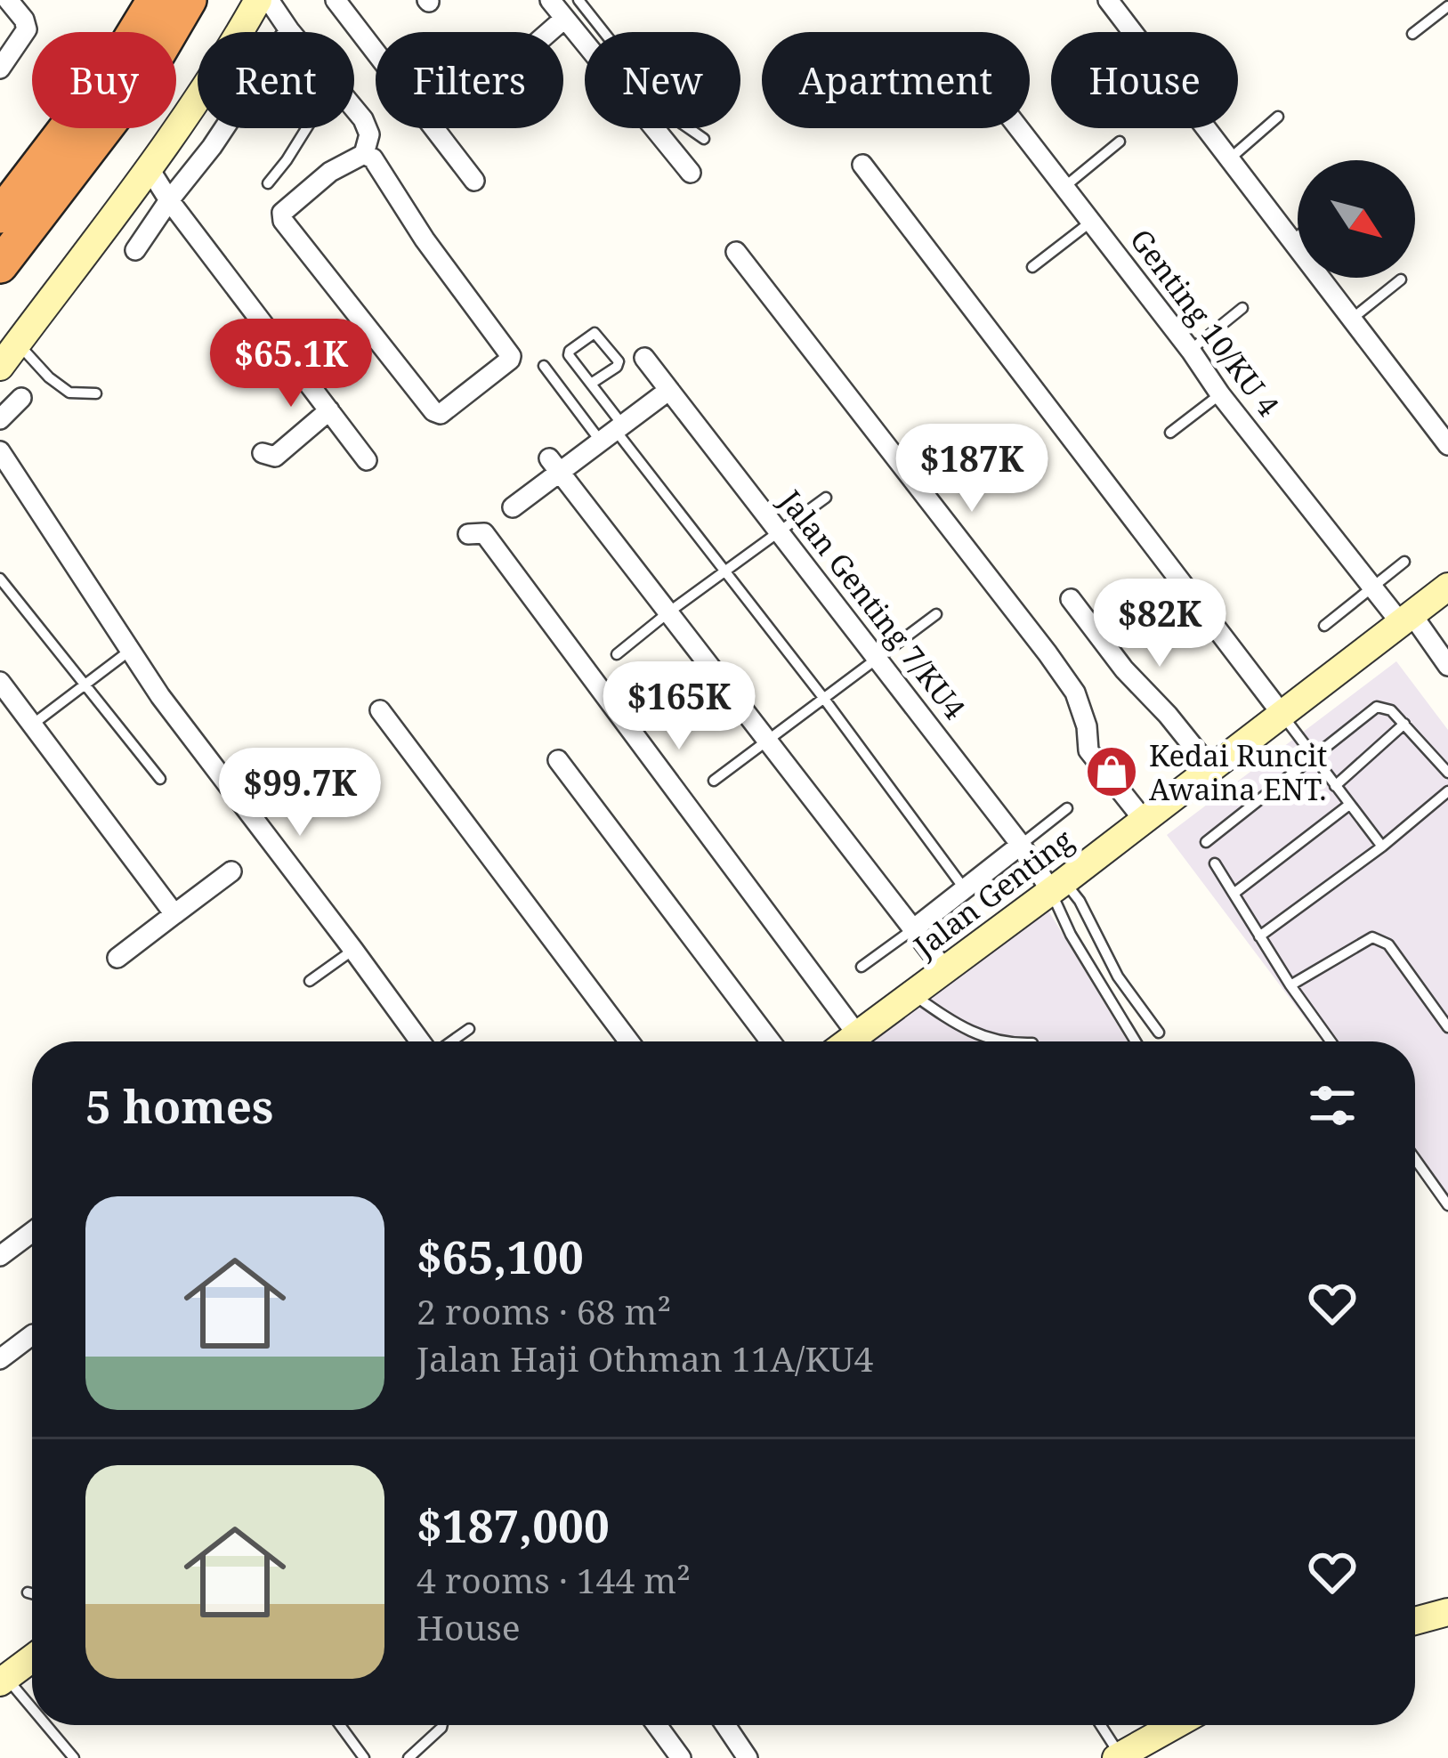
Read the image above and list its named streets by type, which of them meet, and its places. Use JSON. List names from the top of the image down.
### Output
{
  "streets": {
    "street": ["Genting 10/KU 4", "Jalan Genting 7/KU4", "Jalan Genting"]
  },
  "crossings": [
    ["Genting 10/KU 4", "Jalan Genting"],
    ["Jalan Genting 7/KU4", "Jalan Genting"]
  ],
  "places": {
    "shop": ["Kedai Runcit Awaina ENT."]
  },
  "north": "bottom right",
  "page": {
    "chip": [
      "Buy",
      "Rent",
      "Filters",
      "New",
      "Apartment",
      "House"
    ],
    "price": [
      "$65.1K",
      "$187K",
      "$82K",
      "$165K",
      "$99.7K"
    ],
    "heading": "5 homes",
    "list": [
      {
        "name": "$65,100",
        "note": "2 rooms · 68 m² · Jalan Haji Othman 11A/KU4"
      },
      {
        "name": "$187,000",
        "note": "4 rooms · 144 m² · House"
      }
    ]
  }
}
